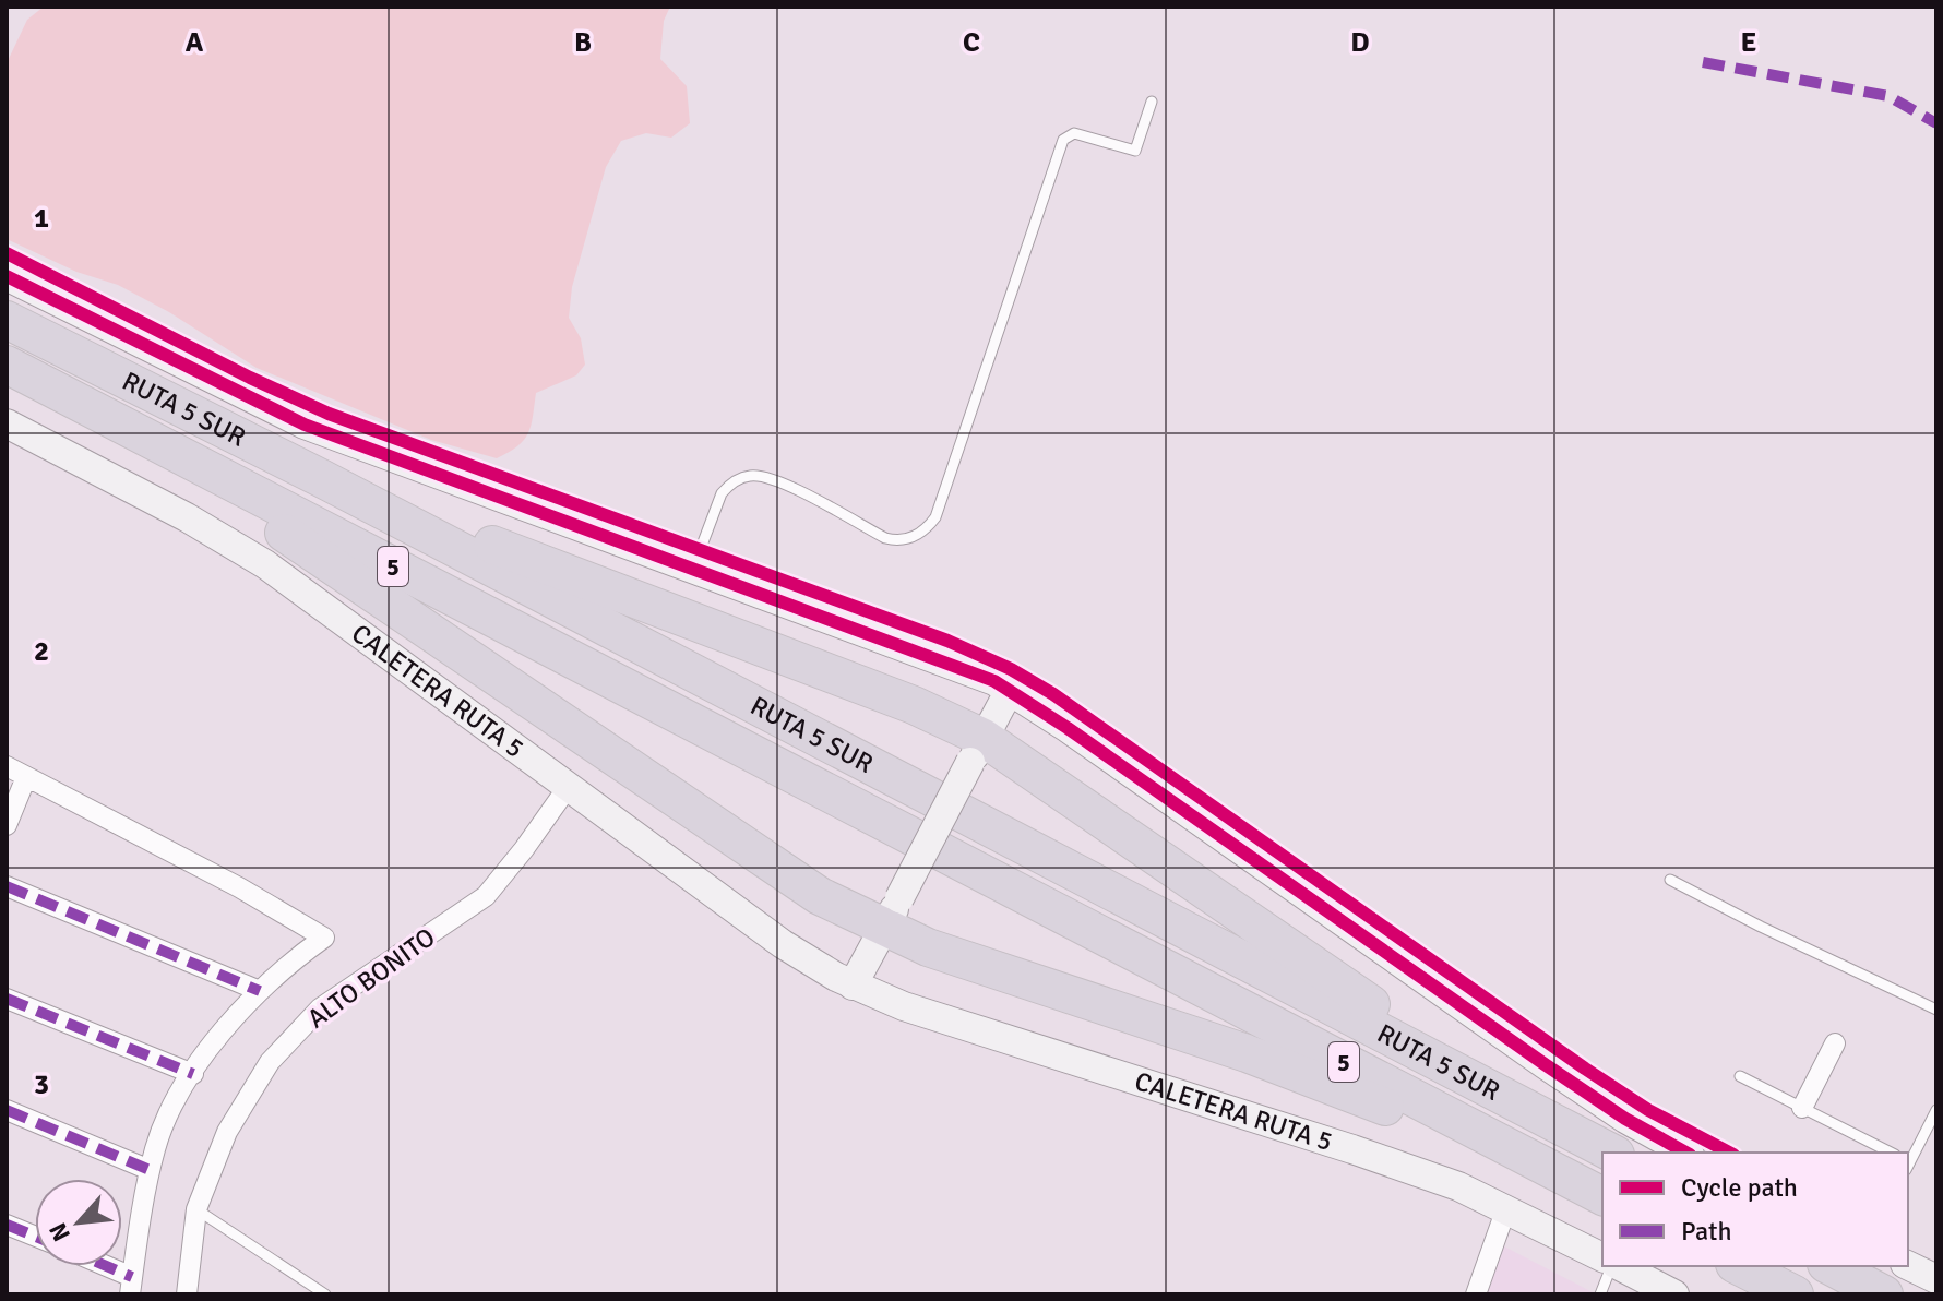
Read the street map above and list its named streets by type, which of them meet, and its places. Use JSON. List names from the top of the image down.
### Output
{
  "streets": {
    "highway": ["RUTA 5 SUR", "5"],
    "street": ["CALETERA RUTA 5", "ALTO BONITO"]
  },
  "crossings": [
    ["CALETERA RUTA 5", "ALTO BONITO"]
  ],
  "legend": ["Cycle path", "Path"],
  "north": "bottom left",
  "grid": {
    "columns": [
      "A",
      "B",
      "C",
      "D",
      "E"
    ],
    "rows": ["1", "2", "3"]
  }
}
